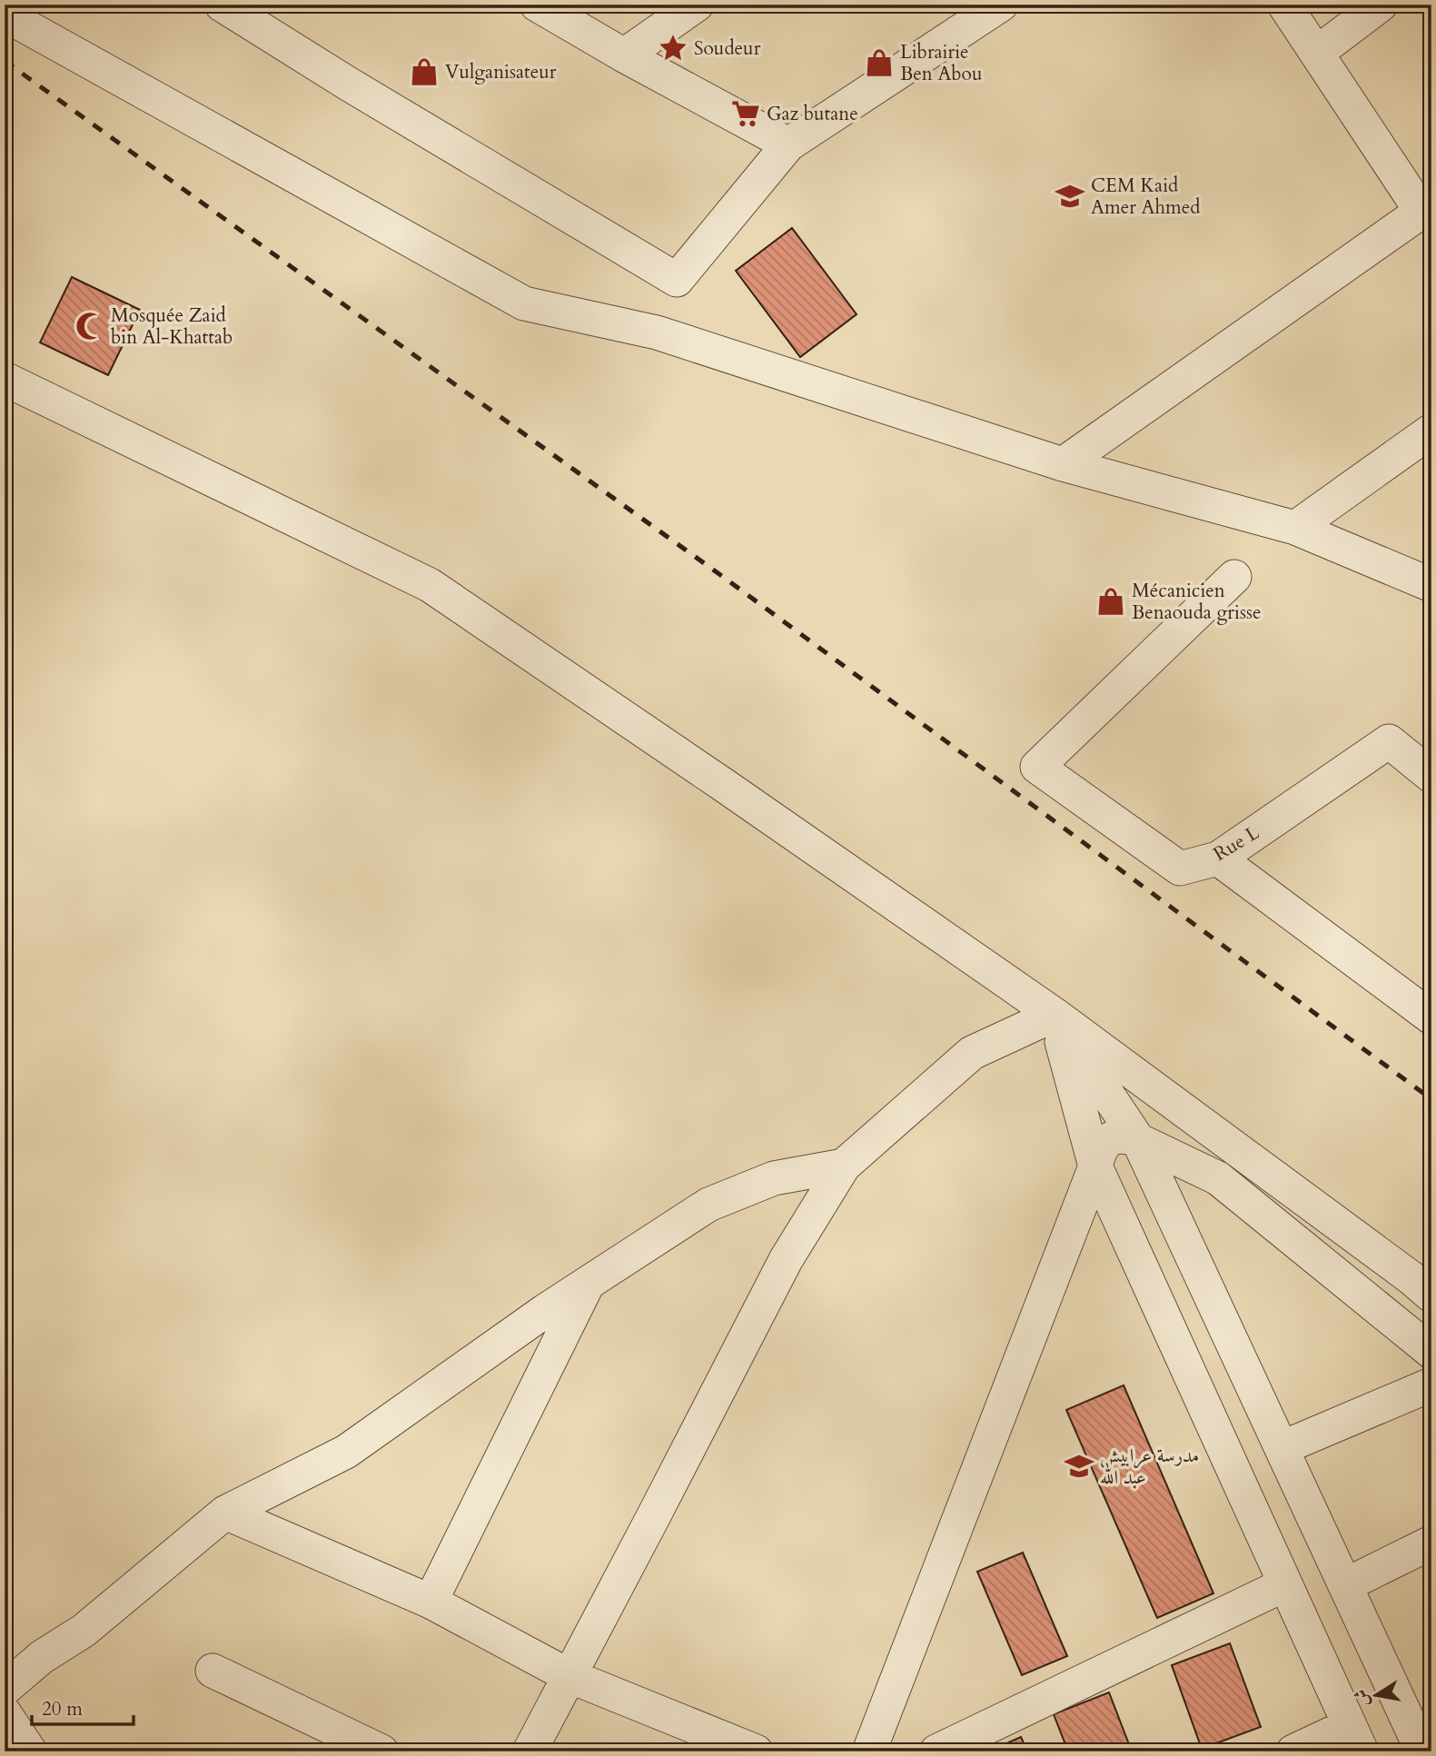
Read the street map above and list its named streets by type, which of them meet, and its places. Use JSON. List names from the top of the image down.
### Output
{
  "streets": {
    "street": ["Rue L"]
  },
  "places": {
    "place": ["Soudeur"],
    "shop": ["Librairie Ben Abou", "Vulganisateur", "Mécanicien Benaouda grisse"],
    "supermarket": ["Gaz butane"],
    "school or university": ["CEM Kaid Amer Ahmed", "مدرسة عرابيش عبد الله"],
    "mosque": ["Mosquée Zaid bin Al-Khattab"]
  },
  "scale_bar": "20 m",
  "north": "left"
}
